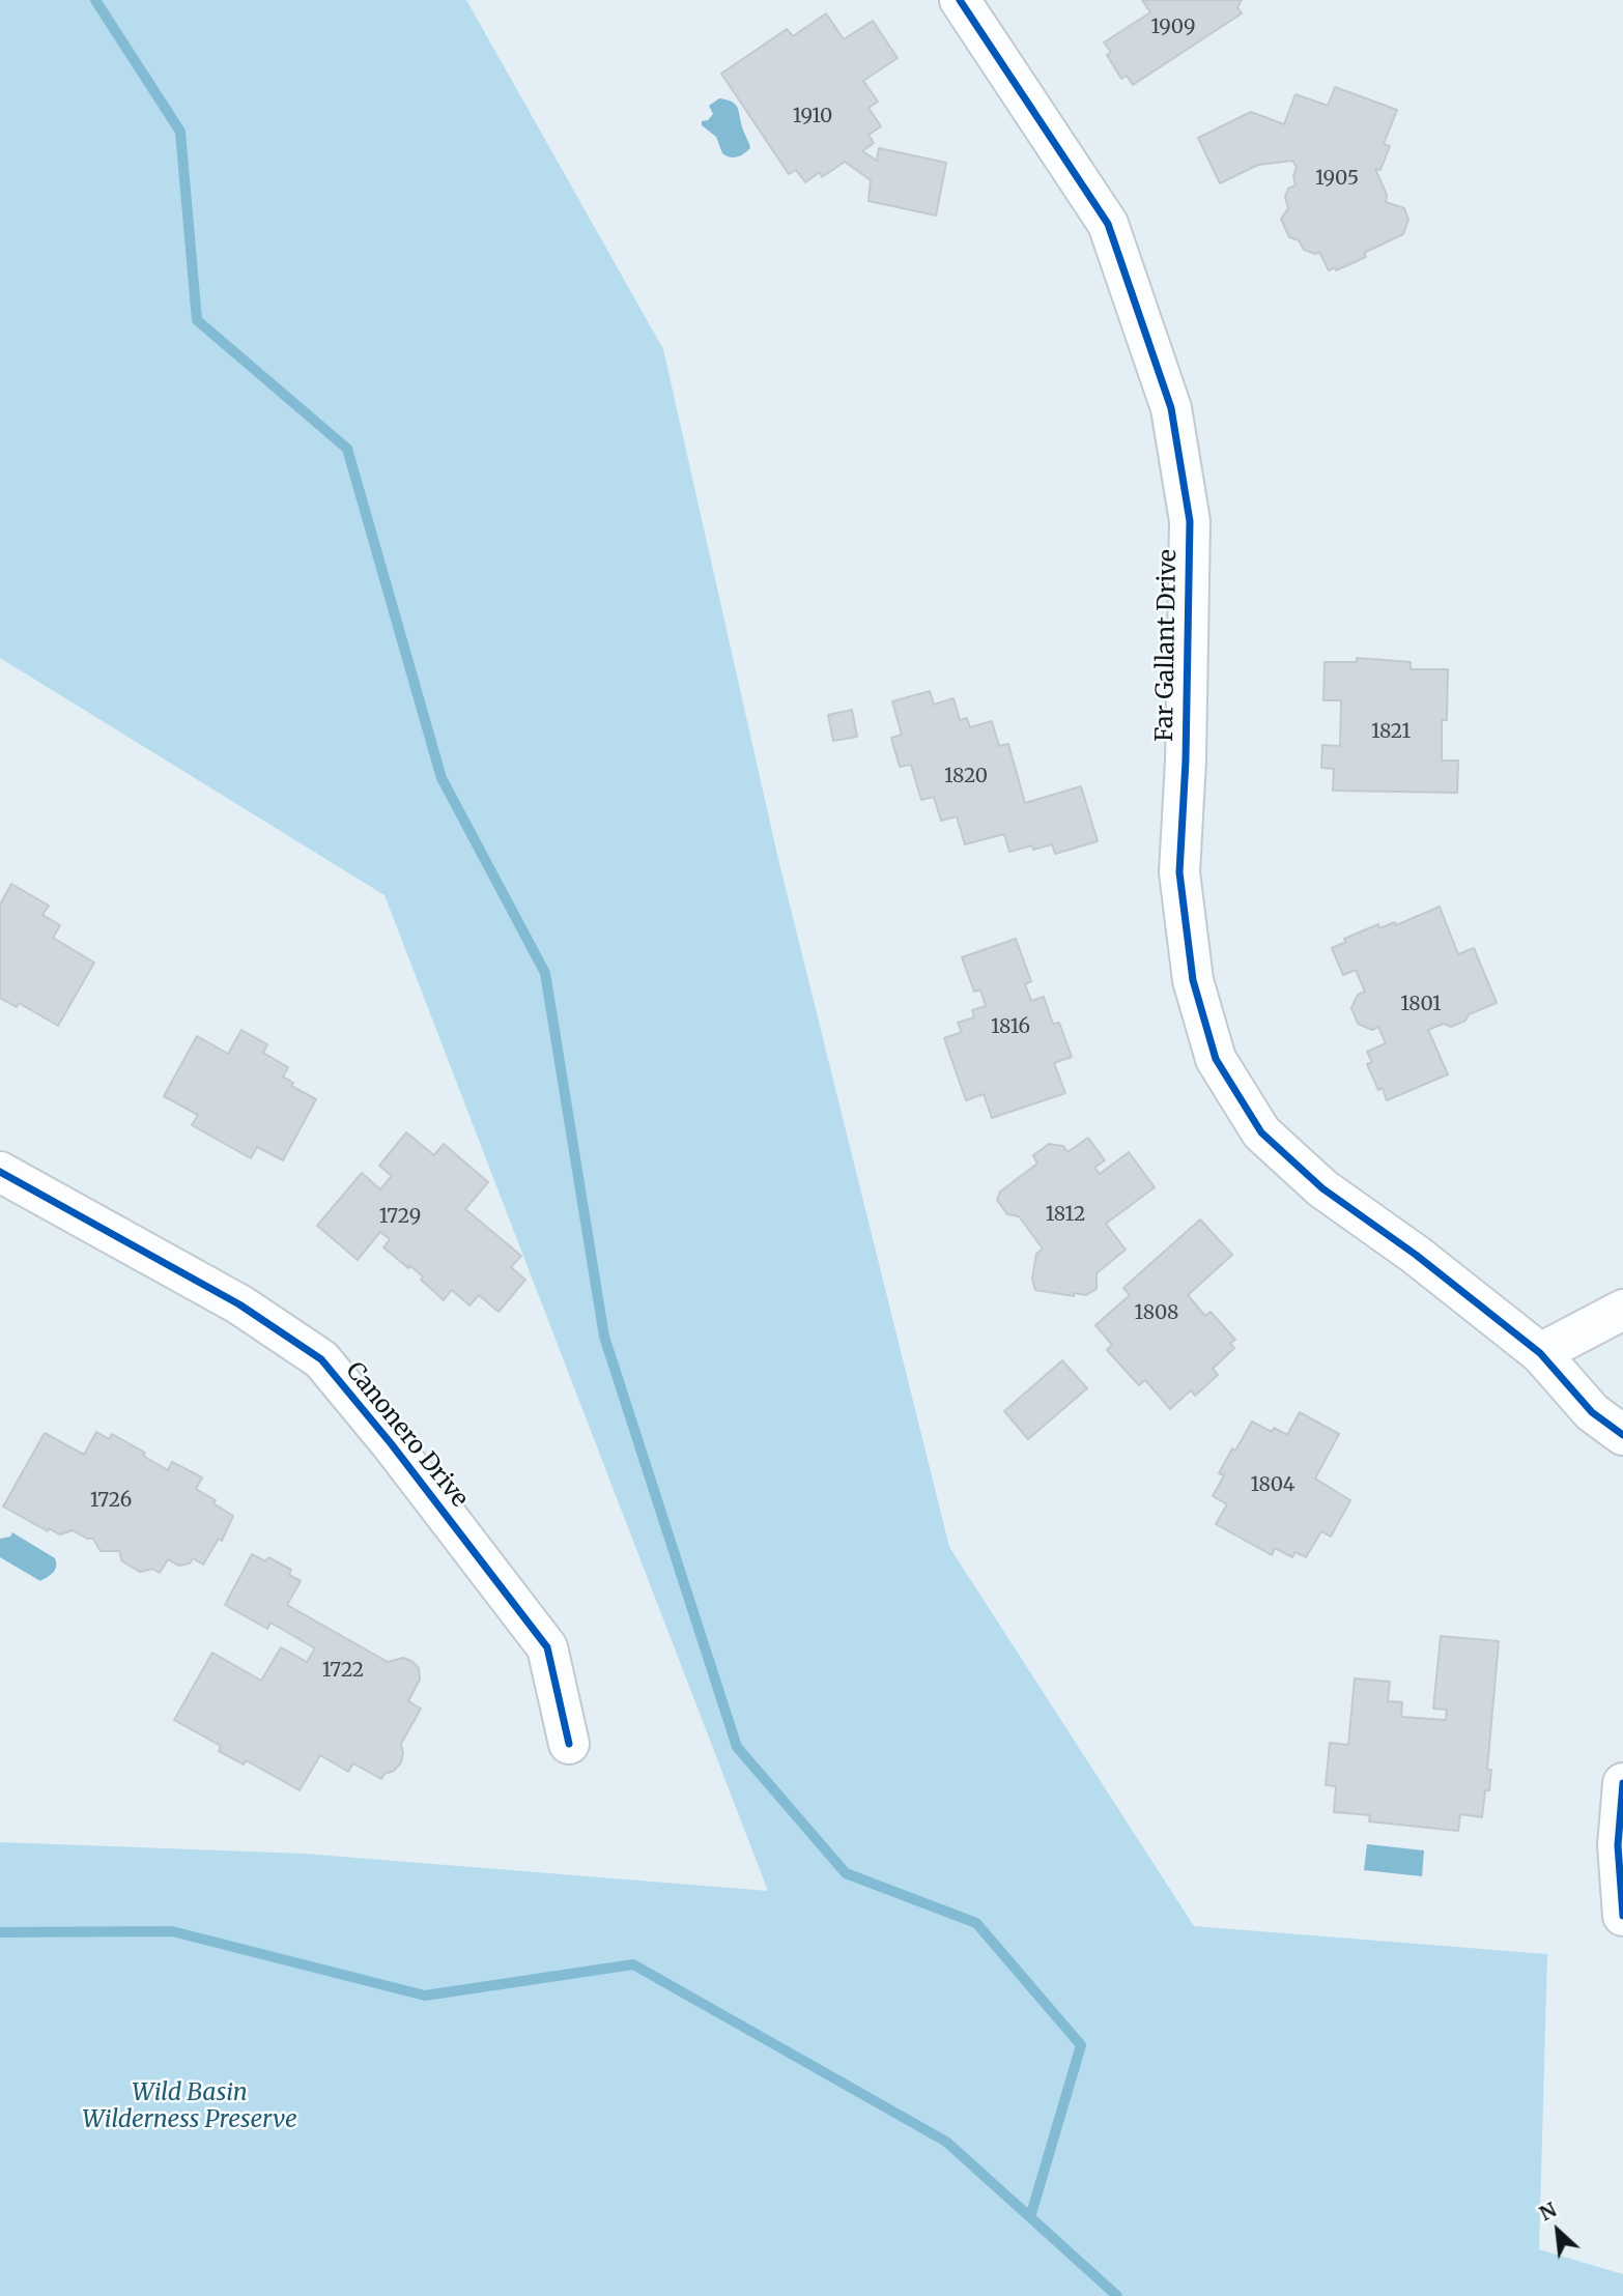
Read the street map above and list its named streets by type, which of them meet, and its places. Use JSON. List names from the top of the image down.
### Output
{
  "streets": {
    "street": ["Far Gallant Drive", "Canonero Drive"]
  },
  "parks": ["Wild Basin Wilderness Preserve"],
  "house_numbers": [
    "1909",
    "1910",
    "1905",
    "1821",
    "1820",
    "1801",
    "1816",
    "1812",
    "1729",
    "1808",
    "1804",
    "1726",
    "1722"
  ],
  "north": "top left"
}
